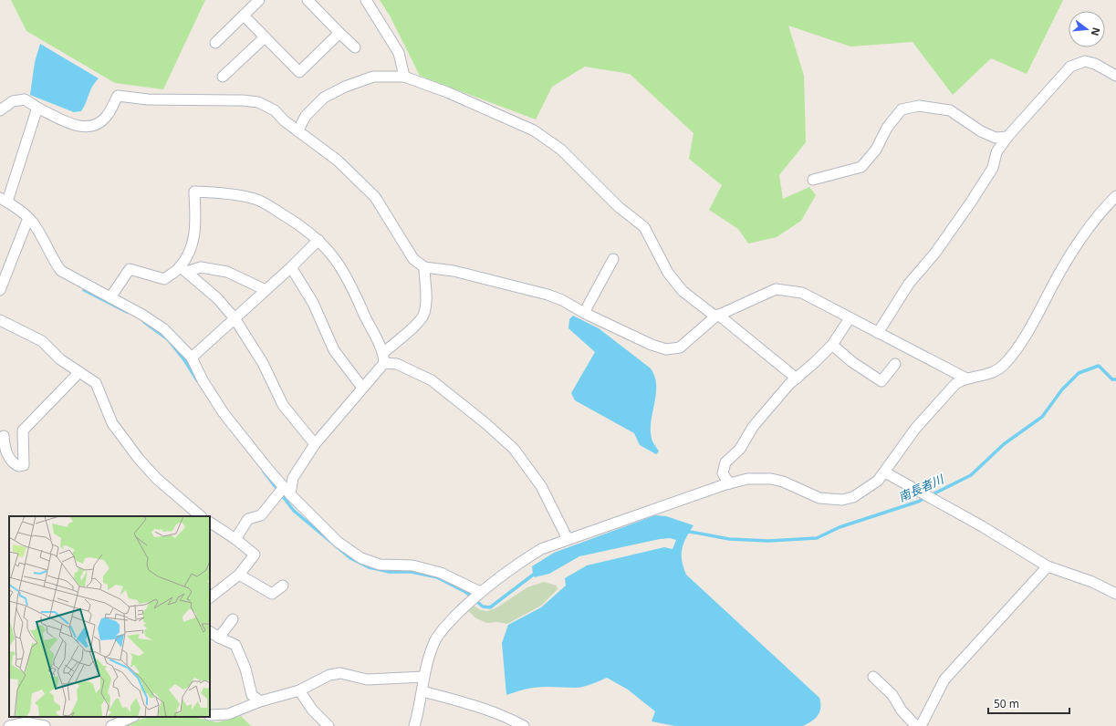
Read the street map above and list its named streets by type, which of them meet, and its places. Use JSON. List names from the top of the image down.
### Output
{
  "water": ["南長者川"],
  "scale_bar": "50 m",
  "north": "right"
}
